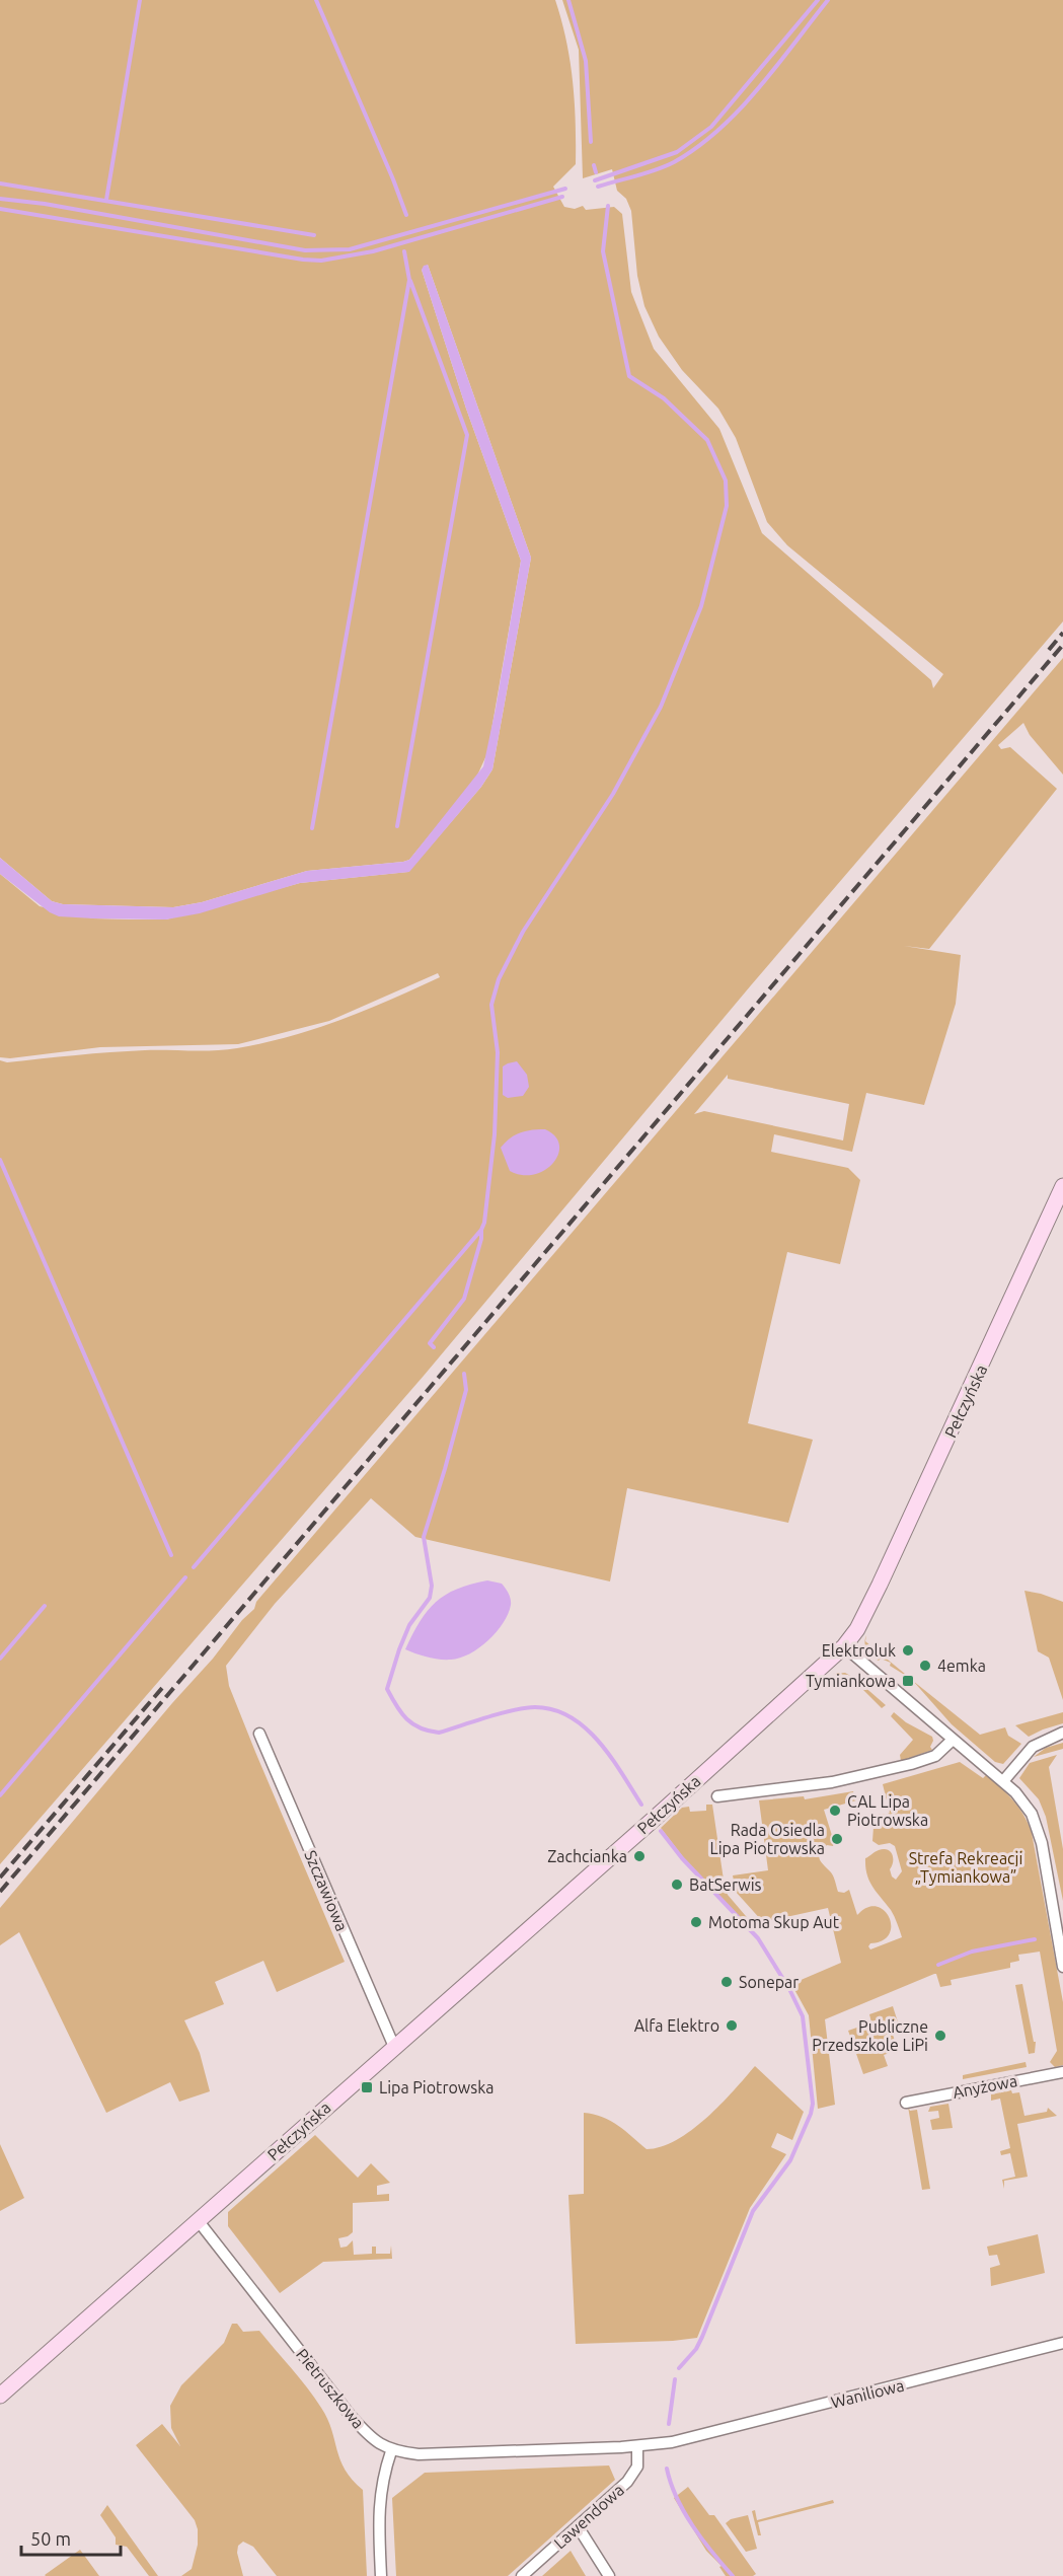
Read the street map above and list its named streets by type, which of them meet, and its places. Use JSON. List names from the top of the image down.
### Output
{
  "streets": {
    "main road": ["Pełczyńska"],
    "street": [
      "Szczawiowa",
      "Anyżowa",
      "Pietruszkowa",
      "Waniliowa",
      "Lawendowa"
    ]
  },
  "crossings": [
    ["Pełczyńska", "Szczawiowa"],
    ["Pełczyńska", "Pietruszkowa"],
    ["Pietruszkowa", "Waniliowa"],
    ["Waniliowa", "Lawendowa"]
  ],
  "parks": ["Strefa Rekreacji „Tymiankowa”"],
  "places": {
    "other": [
      "Elektroluk",
      "4emka",
      "CAL Lipa Piotrowska",
      "Rada Osiedla Lipa Piotrowska",
      "Zachcianka",
      "BatSerwis",
      "Motoma Skup Aut",
      "Sonepar",
      "Alfa Elektro",
      "Publiczne Przedszkole LiPi"
    ],
    "transit": ["Tymiankowa", "Lipa Piotrowska"]
  },
  "scale_bar": "50 m"
}
